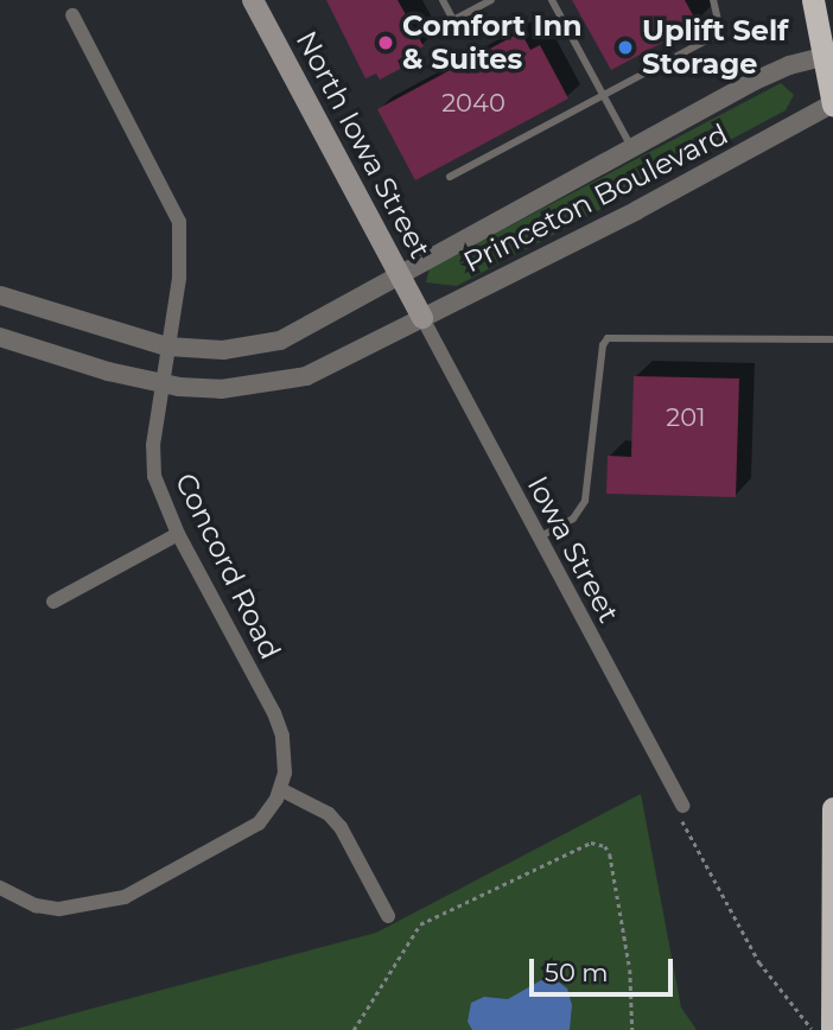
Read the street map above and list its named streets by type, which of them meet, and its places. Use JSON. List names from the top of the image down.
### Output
{
  "streets": {
    "main road": ["North Iowa Street"],
    "street": ["Princeton Boulevard", "Iowa Street", "Concord Road"]
  },
  "crossings": [
    ["North Iowa Street", "Princeton Boulevard"],
    ["North Iowa Street", "Iowa Street"],
    ["Princeton Boulevard", "Iowa Street"],
    ["Princeton Boulevard", "Concord Road"]
  ],
  "places": ["Comfort Inn & Suites", "Uplift Self Storage"],
  "house_numbers": ["2040", "201"],
  "scale_bar": "50 m"
}
